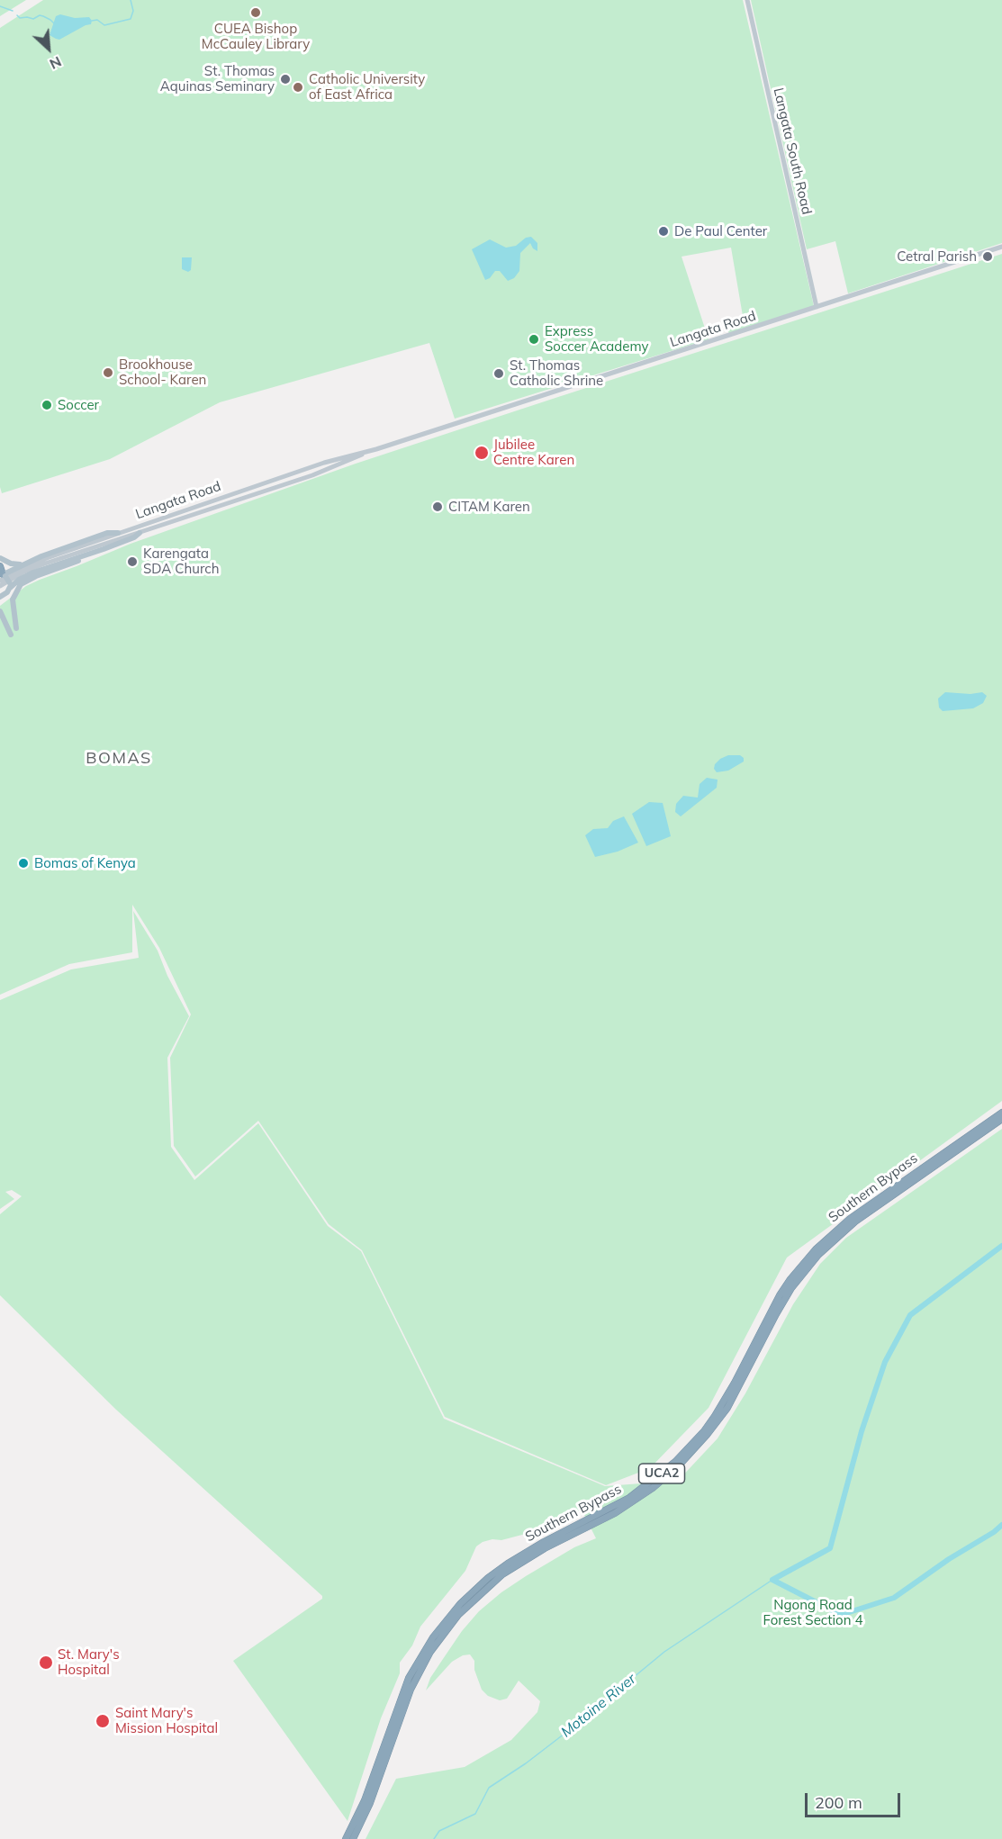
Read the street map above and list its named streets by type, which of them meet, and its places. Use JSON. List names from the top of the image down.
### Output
{
  "streets": {
    "highway": ["Southern Bypass", "UCA2"],
    "main road": ["Langata South Road", "Langata Road"]
  },
  "crossings": [
    ["Langata South Road", "Langata Road"]
  ],
  "districts": ["BOMAS"],
  "water": ["Motoine River"],
  "parks": ["Ngong Road Forest Section 4"],
  "places": [
    "CUEA Bishop McCauley Library",
    "St. Thomas Aquinas Seminary",
    "Catholic University of East Africa",
    "De Paul Center",
    "Cetral Parish",
    "Express Soccer Academy",
    "Brookhouse School- Karen",
    "St. Thomas Catholic Shrine",
    "Soccer",
    "Jubilee Centre Karen",
    "CITAM Karen",
    "Karengata SDA Church",
    "Bomas of Kenya",
    "St. Mary's Hospital",
    "Saint Mary's Mission Hospital"
  ],
  "scale_bar": "200 m",
  "north": "bottom right"
}
